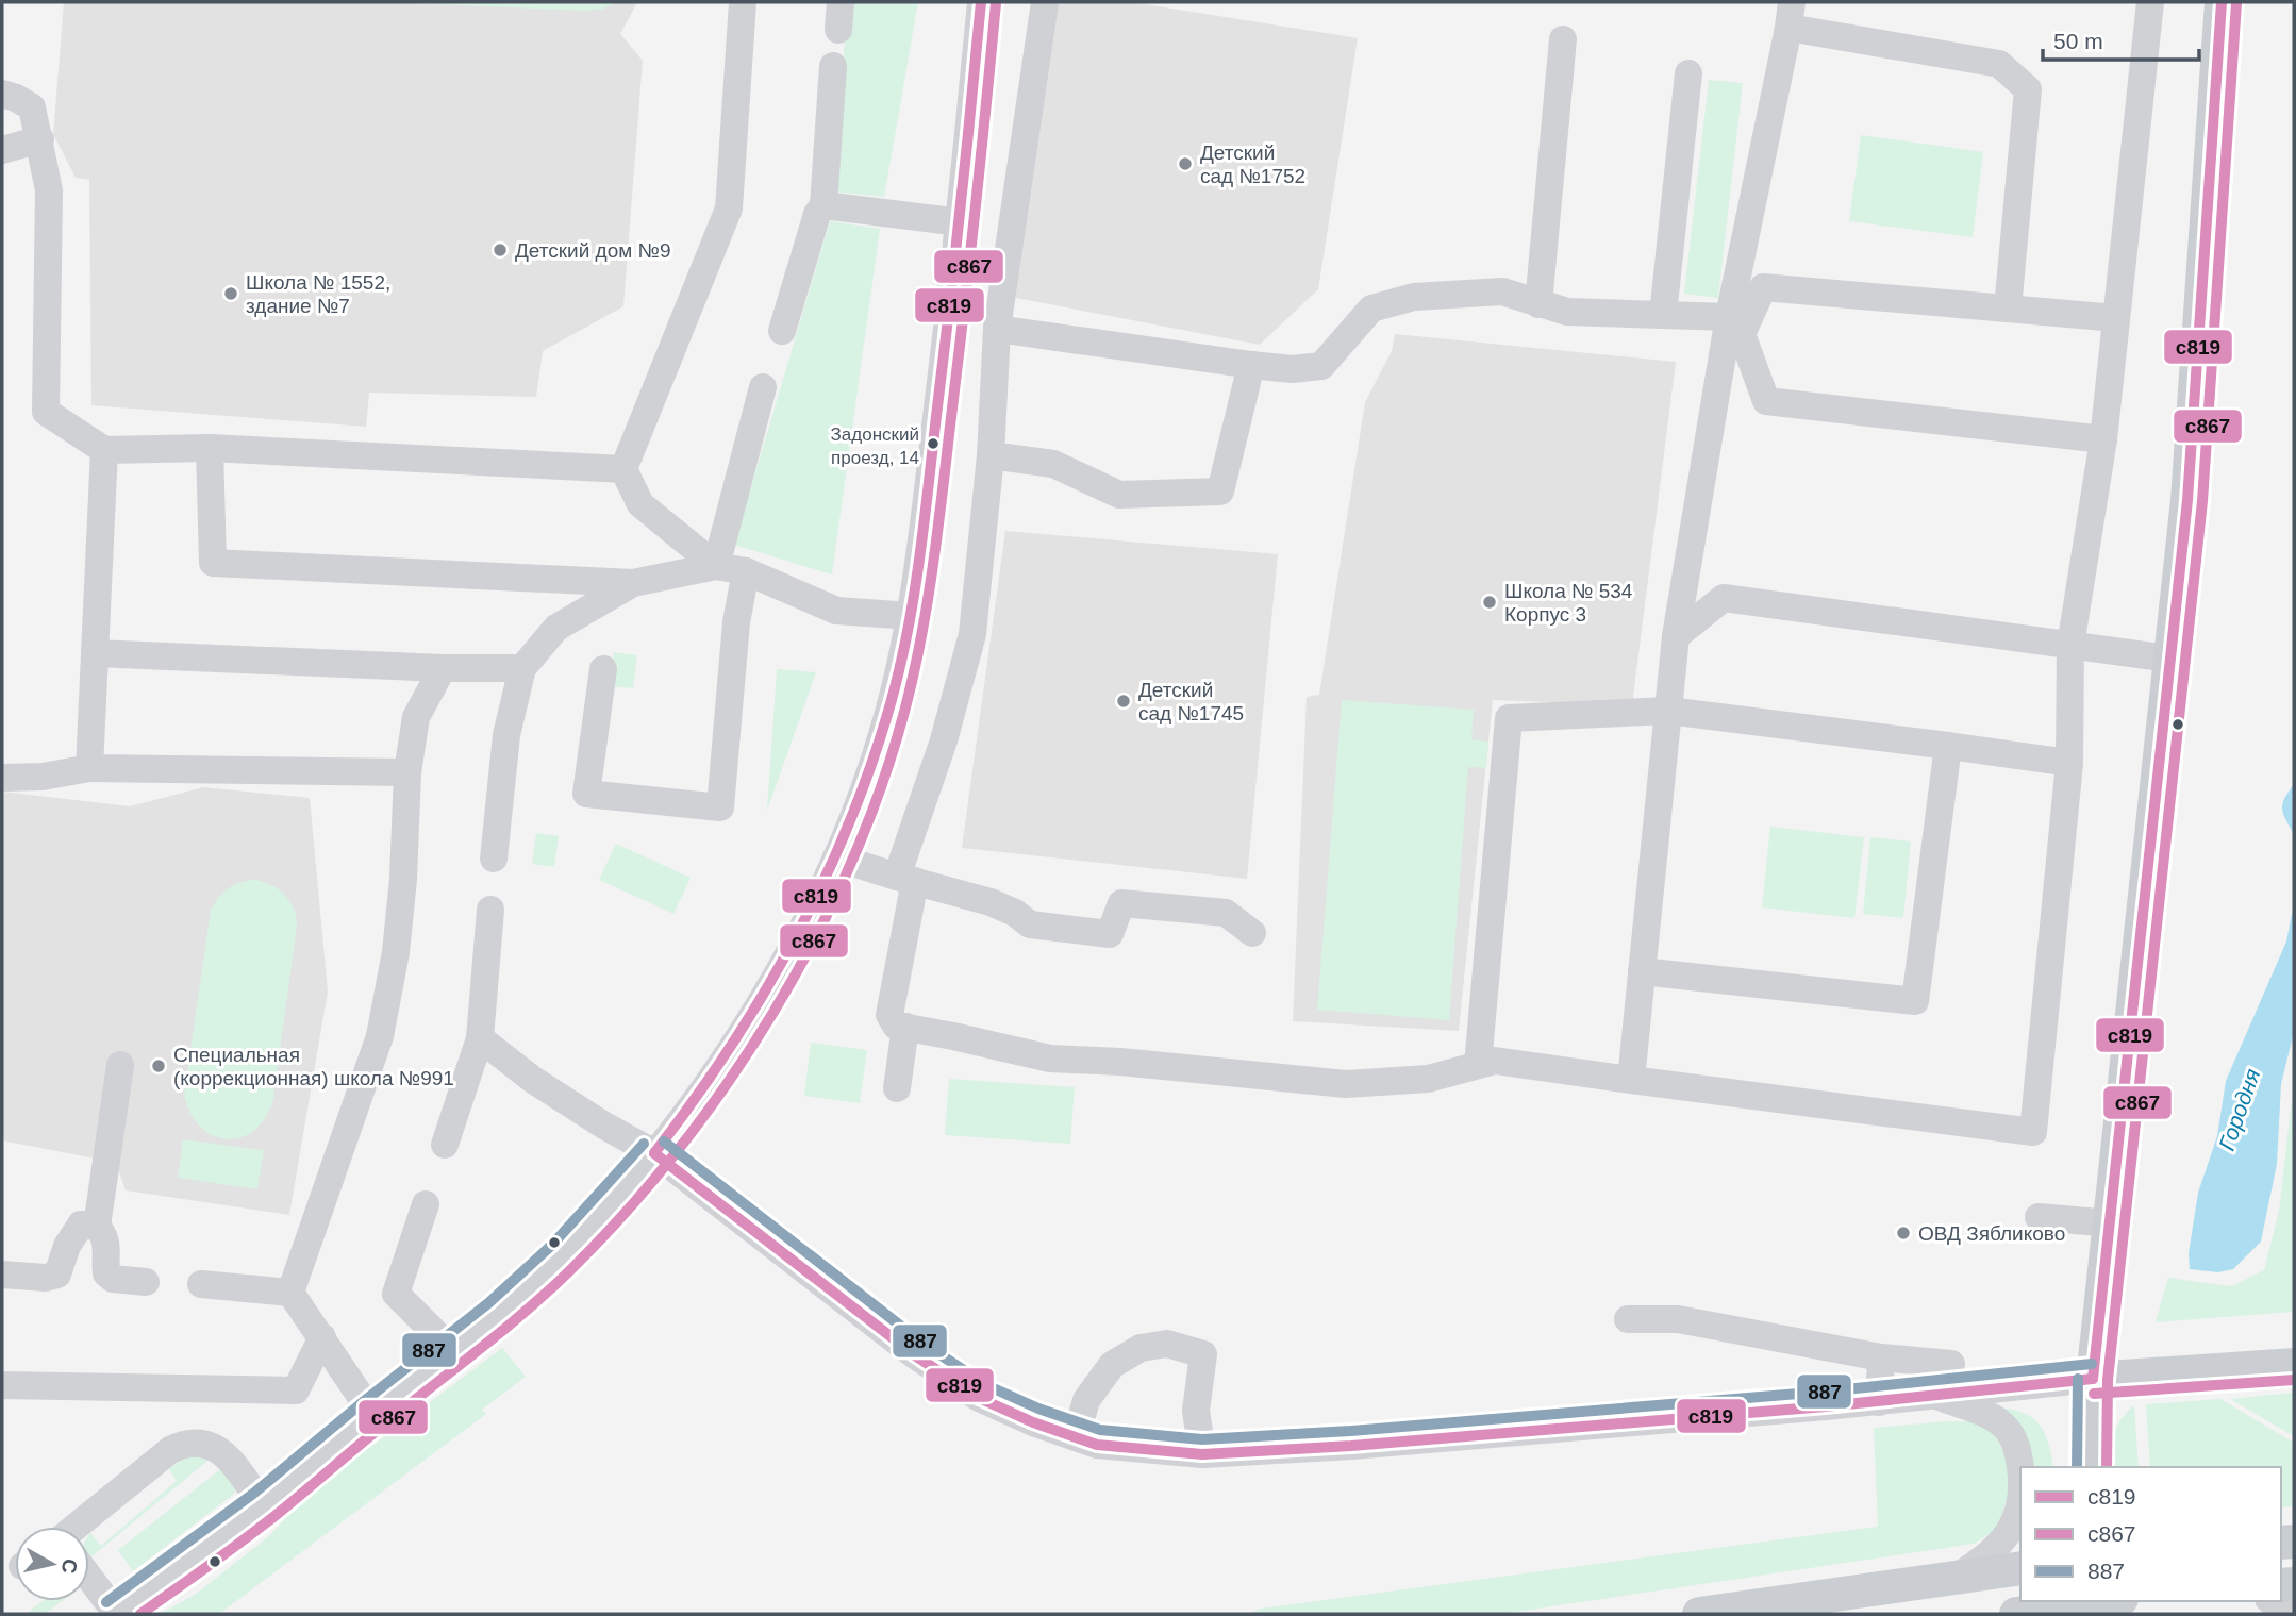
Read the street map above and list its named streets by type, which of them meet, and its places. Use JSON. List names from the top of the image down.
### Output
{
  "water": ["Городня"],
  "places": [
    "Детский сад №1752",
    "Детский дом №9",
    "Школа № 1552, здание №7",
    "Задонский проезд, 14",
    "Школа № 534 Корпус 3",
    "Детский сад №1745",
    "Специальная (коррекционная) школа №991",
    "ОВД Зябликово"
  ],
  "lines": ["transit line с819", "transit line с867", "transit line 887"],
  "legend": ["с819", "с867", "887"],
  "scale_bar": "50 m",
  "north": "right"
}
